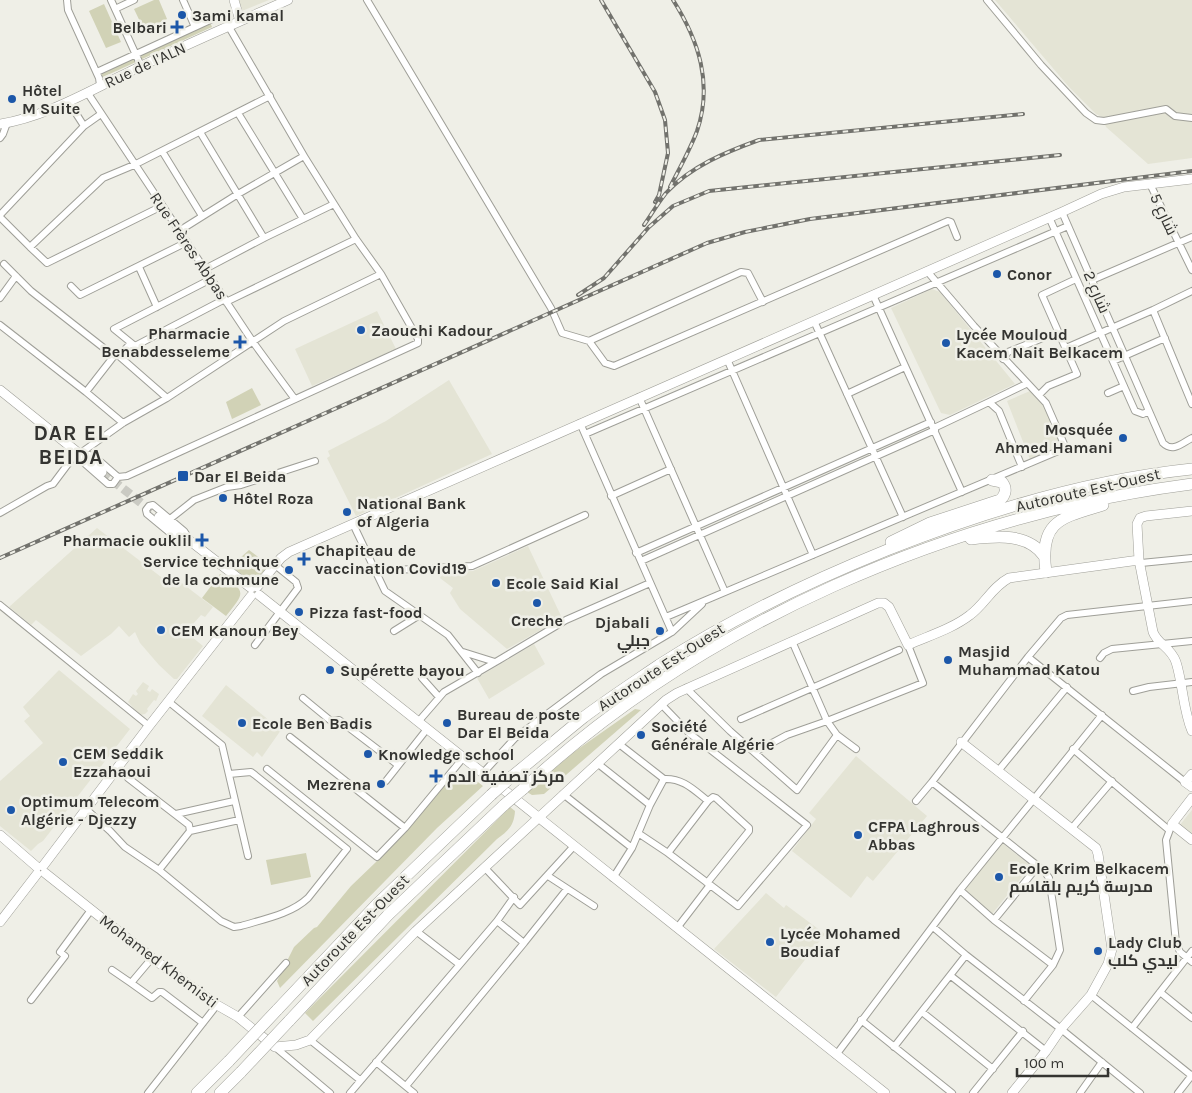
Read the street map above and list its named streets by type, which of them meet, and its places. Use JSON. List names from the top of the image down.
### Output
{
  "streets": {
    "highway": ["Autoroute Est-Ouest"],
    "street": [
      "Rue de l'ALN",
      "شارع 5",
      "Rue Frères Abbas",
      "شارع 2",
      "Mohamed Khemisti"
    ]
  },
  "crossings": [
    ["Rue de l'ALN", "Rue Frères Abbas"]
  ],
  "districts": ["DAR EL BEIDA"],
  "places": {
    "other": [
      "3ami kamal",
      "Hôtel M Suite",
      "Conor",
      "Zaouchi Kadour",
      "Lycée Mouloud Kacem Nait Belkacem",
      "Mosquée Ahmed Hamani",
      "Hôtel Roza",
      "National Bank of Algeria",
      "Service technique de la commune",
      "Ecole Said Kial",
      "Creche",
      "Pizza fast-food",
      "CEM Kanoun Bey",
      "Djabali جبلي",
      "Masjid Muhammad Katou",
      "Supérette bayou",
      "Ecole Ben Badis",
      "Bureau de poste Dar El Beida",
      "Société Générale Algérie",
      "Knowledge school",
      "CEM Seddik Ezzahaoui",
      "Mezrena",
      "Optimum Telecom Algérie - Djezzy",
      "CFPA Laghrous Abbas",
      "Ecole Krim Belkacem مدرسة كريم بلقاسم",
      "Lycée Mohamed Boudiaf",
      "Lady Club ليدي كلب"
    ],
    "health": [
      "Belbari",
      "Pharmacie Benabdesseleme",
      "Pharmacie ouklil",
      "Chapiteau de vaccination Covid19",
      "مركز تصفية الدم"
    ],
    "transit": ["Dar El Beida"]
  },
  "scale_bar": "100 m"
}
